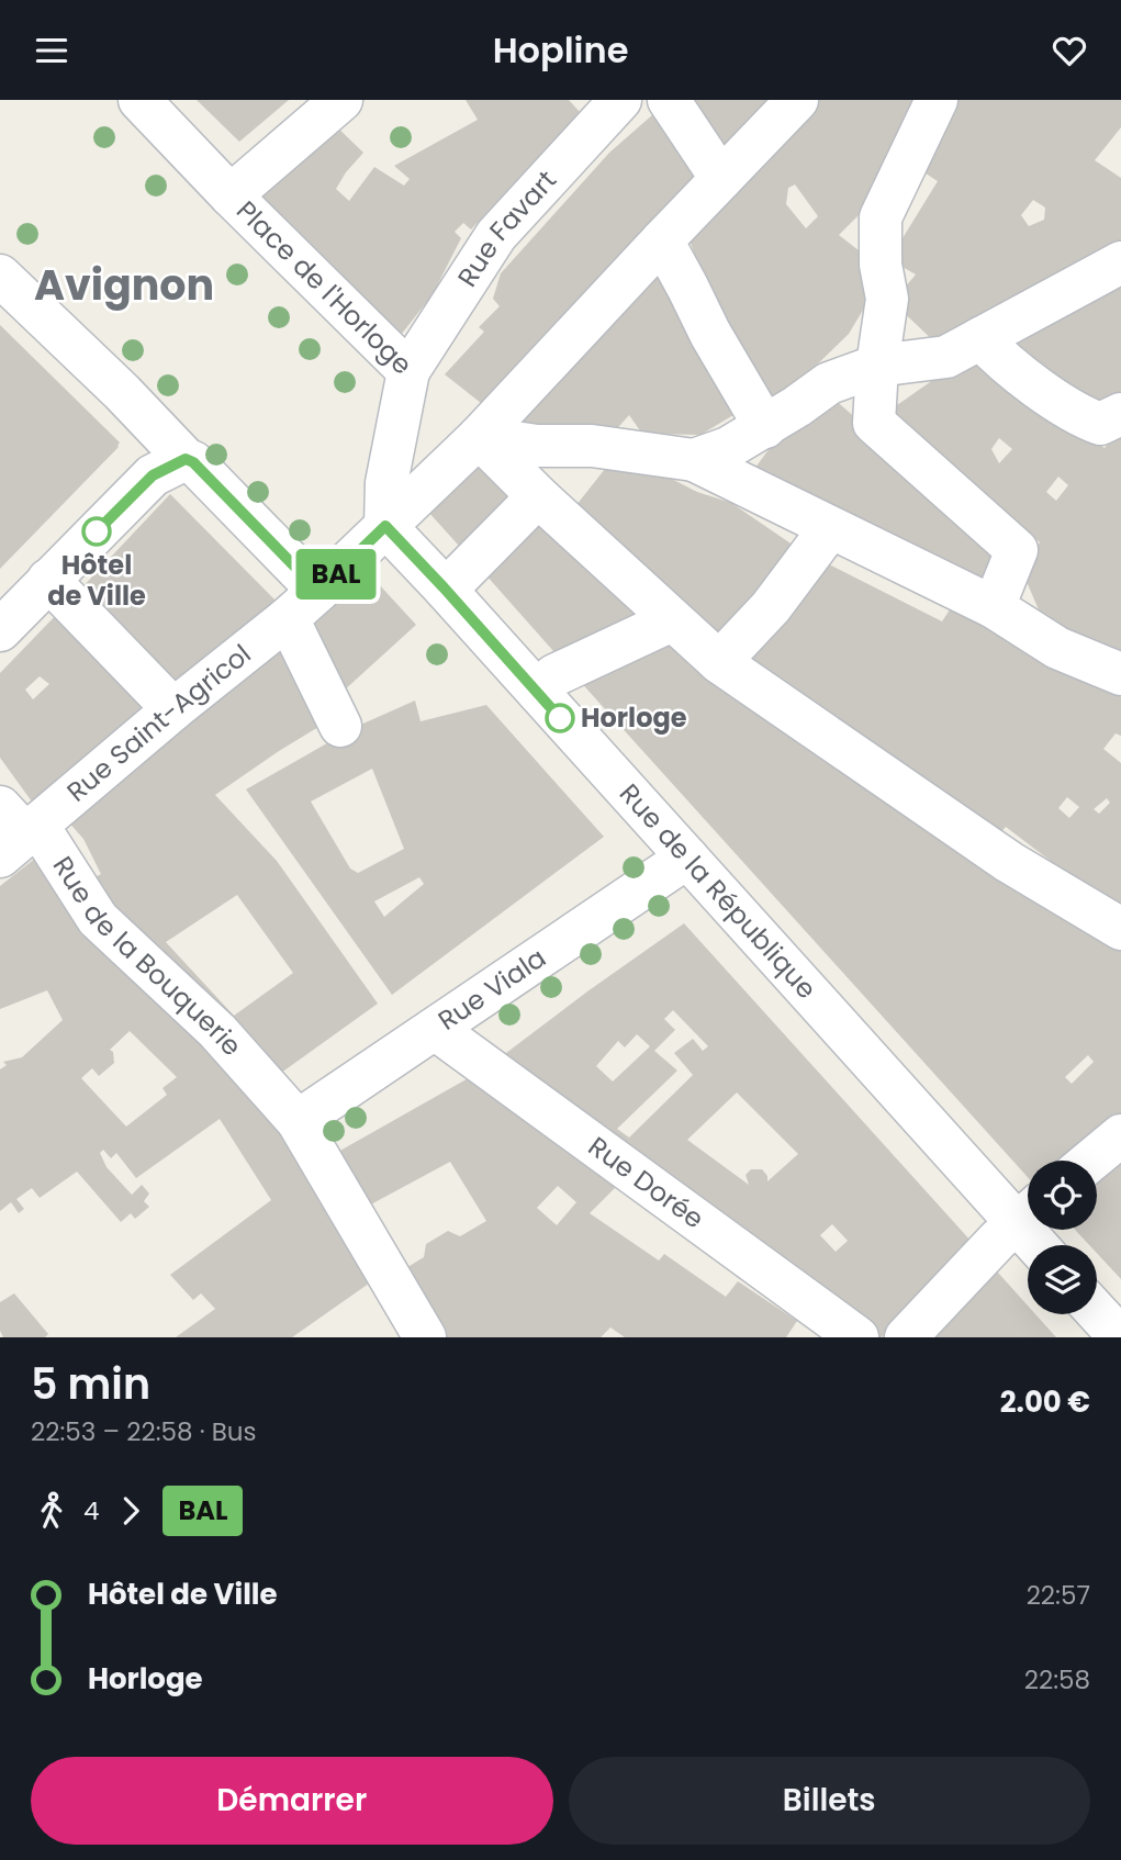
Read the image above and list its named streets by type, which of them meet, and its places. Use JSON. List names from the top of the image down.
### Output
{
  "streets": {
    "street": [
      "Rue Favart",
      "Place de l'Horloge",
      "Rue Saint-Agricol",
      "Rue de la République",
      "Rue de la Bouquerie",
      "Rue Viala",
      "Rue Dorée"
    ]
  },
  "crossings": [
    ["Rue Favart", "Place de l'Horloge"],
    ["Place de l'Horloge", "Rue de la République"],
    ["Rue Saint-Agricol", "Rue de la Bouquerie"],
    ["Rue de la République", "Rue Viala"],
    ["Rue de la Bouquerie", "Rue Viala"],
    ["Rue Viala", "Rue Dorée"]
  ],
  "districts": ["Avignon"],
  "places": ["Hôtel de Ville", "Horloge"],
  "lines": ["bus line BAL"],
  "page": {
    "header": "Hopline",
    "on_map": "BAL",
    "heading": ["5 min", "22:53 – 22:58 · Bus", "2.00 €"],
    "legs": ["4", "BAL"],
    "list": [
      {
        "name": "Hôtel de Ville",
        "value": "22:57"
      },
      {
        "name": "Horloge",
        "value": "22:58"
      }
    ],
    "buttons": ["Démarrer", "Billets"]
  }
}
